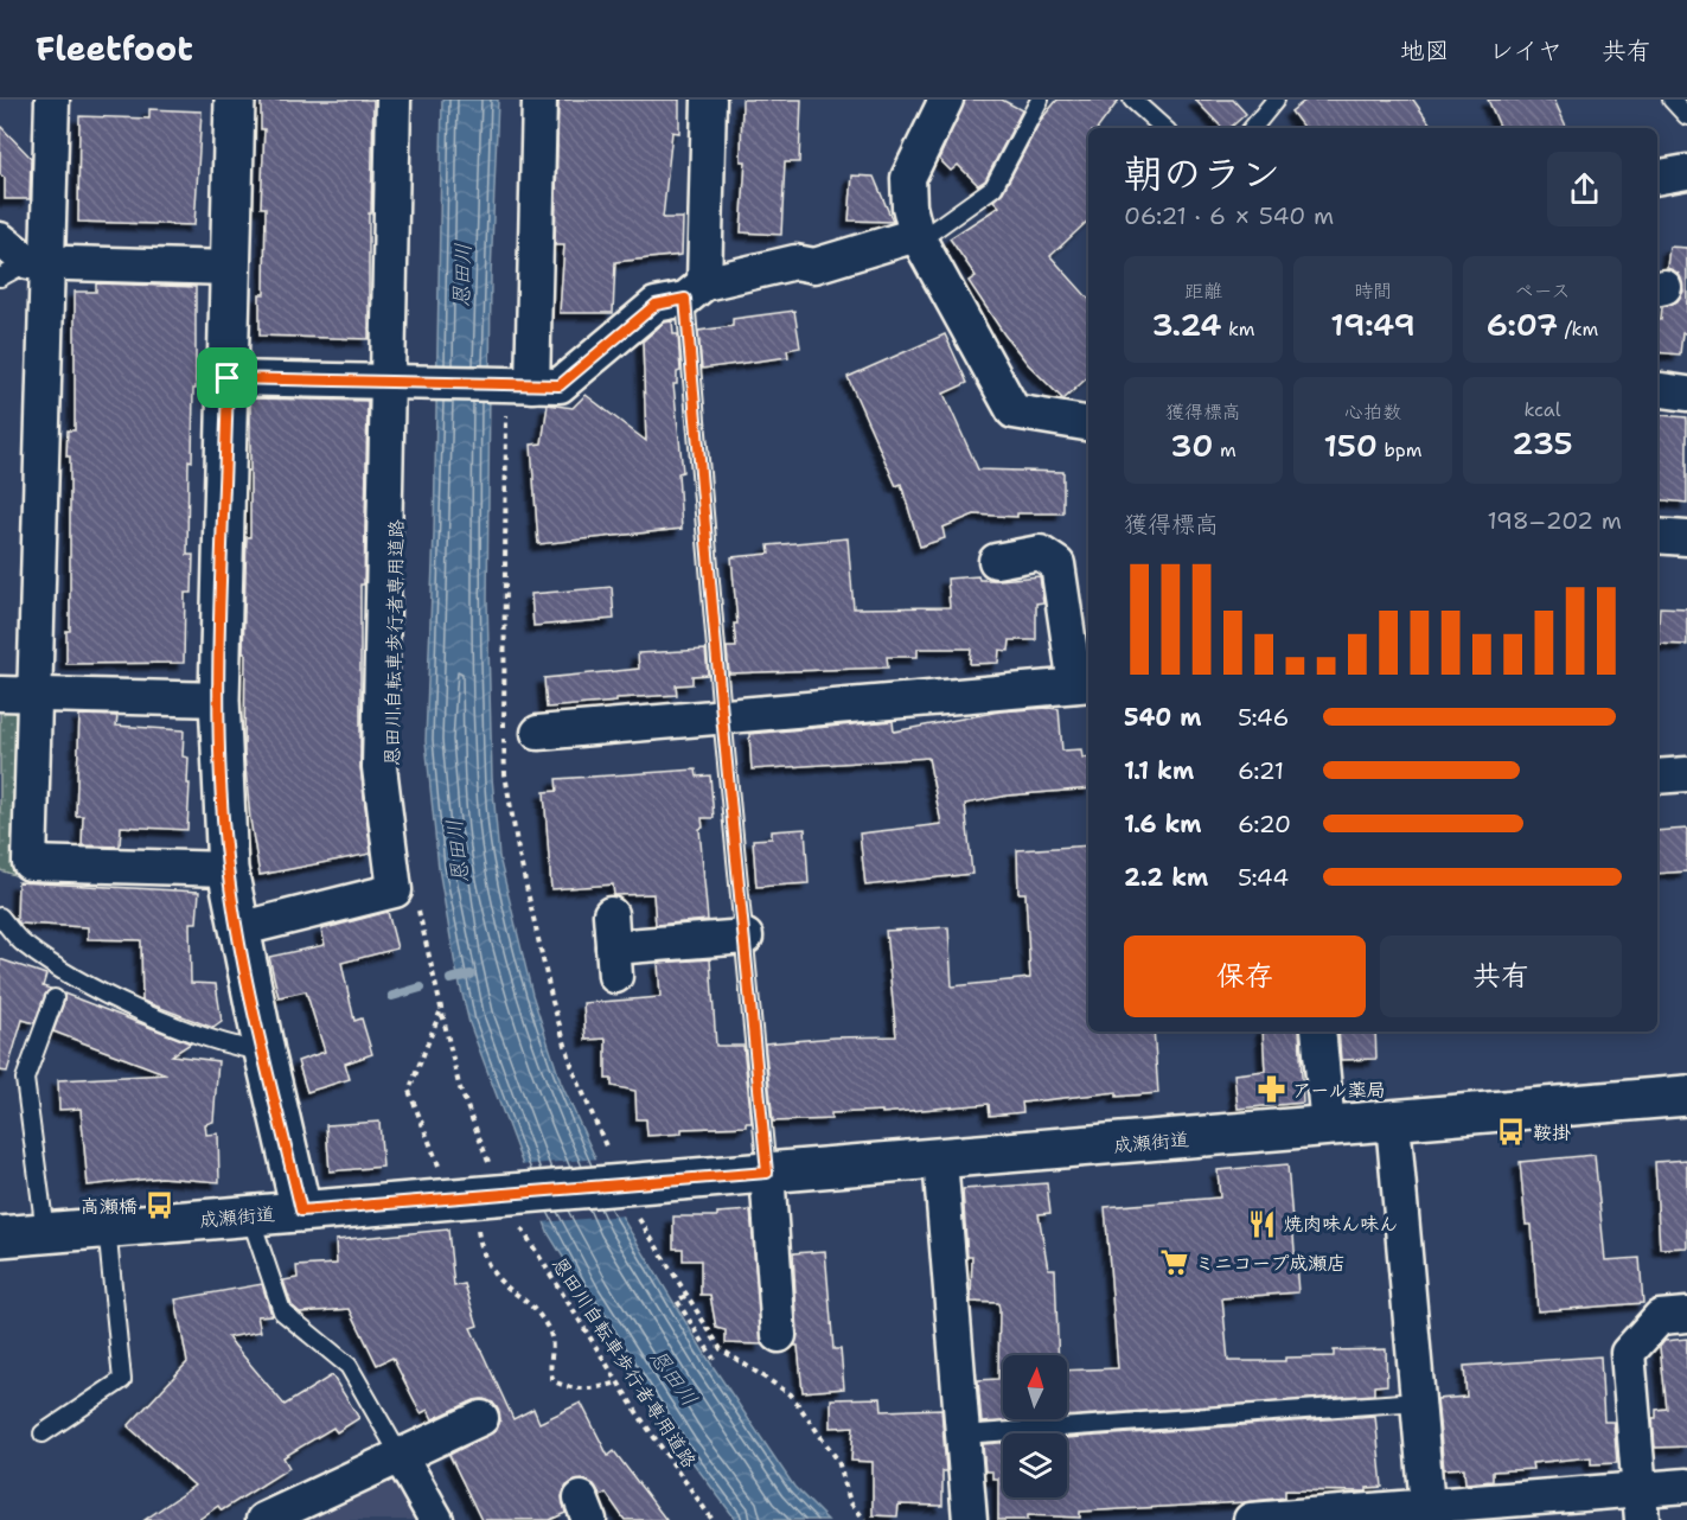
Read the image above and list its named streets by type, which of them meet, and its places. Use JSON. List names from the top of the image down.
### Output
{
  "streets": {
    "main road": ["成瀬街道"],
    "path": ["恩田川自転車歩行者専用道路"]
  },
  "crossings": [
    ["恩田川自転車歩行者専用道路", "成瀬街道"]
  ],
  "water": ["恩田川"],
  "places": {
    "pharmacy": ["アール薬局"],
    "bus stop": ["鞍掛", "高瀬橋"],
    "restaurant": ["焼肉味ん味ん"],
    "supermarket": ["ミニコープ成瀬店"]
  },
  "north": "top",
  "page": {
    "header": "Fleetfoot",
    "nav": ["地図", "レイヤ", "共有"],
    "heading": ["朝のラン", "06:21 · 6 × 540 m"],
    "stats": [
      ["距離", "3.24 km"],
      ["時間", "19:49"],
      ["ペース", "6:07 /km"],
      ["獲得標高", "30 m"],
      ["心拍数", "150 bpm"],
      ["kcal", "235"]
    ],
    "chart": ["獲得標高", "198–202 m"],
    "list": [
      {
        "name": "540 m",
        "note": "5:46"
      },
      {
        "name": "1.1 km",
        "note": "6:21"
      },
      {
        "name": "1.6 km",
        "note": "6:20"
      },
      {
        "name": "2.2 km",
        "note": "5:44"
      }
    ],
    "buttons": ["保存", "共有"]
  }
}
